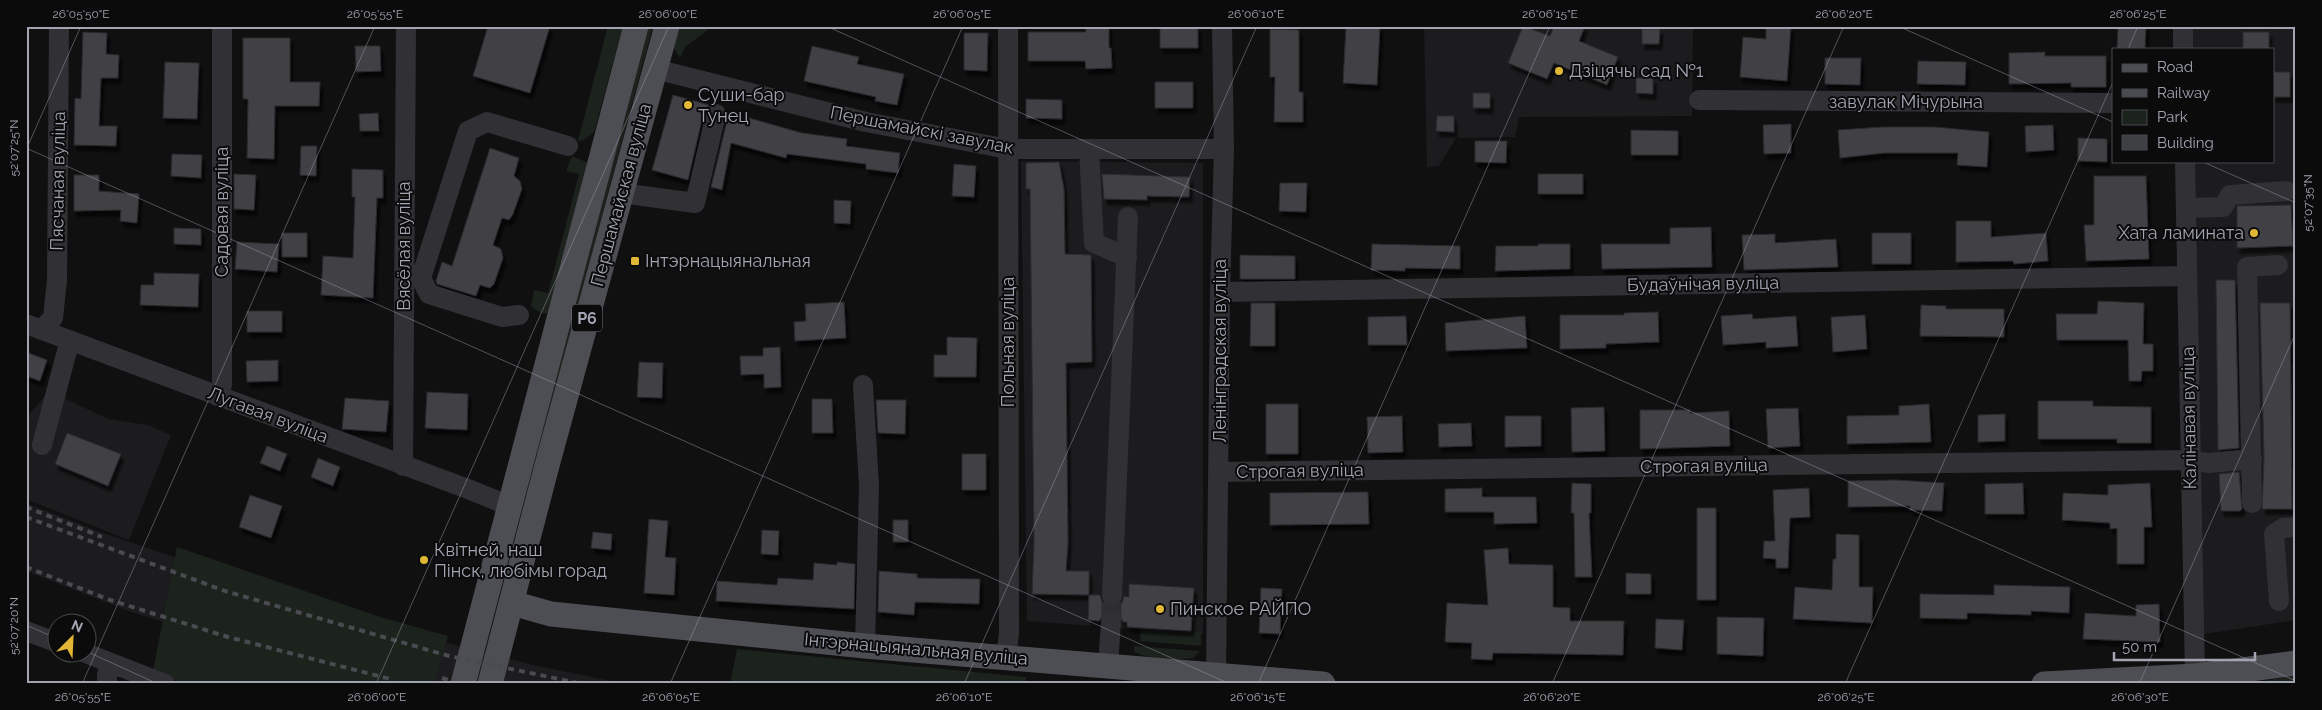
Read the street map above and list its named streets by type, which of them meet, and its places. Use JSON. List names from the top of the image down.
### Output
{
  "streets": {
    "main road": ["Першамайская вуліца", "Р6", "Інтэрнацыянальная вуліца"],
    "street": [
      "завулак Мічурына",
      "Першамайскі завулак",
      "Пясчаная вуліца",
      "Садовая вуліца",
      "Вясёлая вуліца",
      "Будаўнічая вуліца",
      "Польная вуліца",
      "Ленінградская вуліца",
      "Лугавая вуліца",
      "Калінавая вуліца",
      "Строгая вуліца"
    ]
  },
  "crossings": [
    ["Першамайскі завулак", "Першамайская вуліца"],
    ["Першамайскі завулак", "Польная вуліца"],
    ["Першамайскі завулак", "Ленінградская вуліца"],
    ["Пясчаная вуліца", "Лугавая вуліца"],
    ["Першамайская вуліца", "Лугавая вуліца"],
    ["Першамайская вуліца", "Інтэрнацыянальная вуліца"],
    ["Садовая вуліца", "Лугавая вуліца"],
    ["Вясёлая вуліца", "Лугавая вуліца"],
    ["Будаўнічая вуліца", "Ленінградская вуліца"],
    ["Будаўнічая вуліца", "Калінавая вуліца"],
    ["Польная вуліца", "Інтэрнацыянальная вуліца"],
    ["Ленінградская вуліца", "Строгая вуліца"],
    ["Ленінградская вуліца", "Інтэрнацыянальная вуліца"],
    ["Калінавая вуліца", "Строгая вуліца"]
  ],
  "places": {
    "other": [
      "Дзіцячы сад №1",
      "Суши-бар Тунец",
      "Хата ламината",
      "Квітней, наш Пінск, любімы горад",
      "Пинское РАЙПО"
    ],
    "transit": ["Інтэрнацыянальная"]
  },
  "legend": [
    "Road",
    "Railway",
    "Park",
    "Building"
  ],
  "scale_bar": "50 m",
  "north": "top right",
  "coordinates": [
    "26°05'50\"E",
    "26°05'55\"E",
    "26°06'00\"E",
    "26°06'05\"E",
    "26°06'10\"E",
    "26°06'15\"E",
    "26°06'20\"E",
    "26°06'25\"E",
    "52°07'25\"N",
    "52°07'35\"N",
    "52°07'20\"N",
    "26°06'30\"E"
  ]
}
